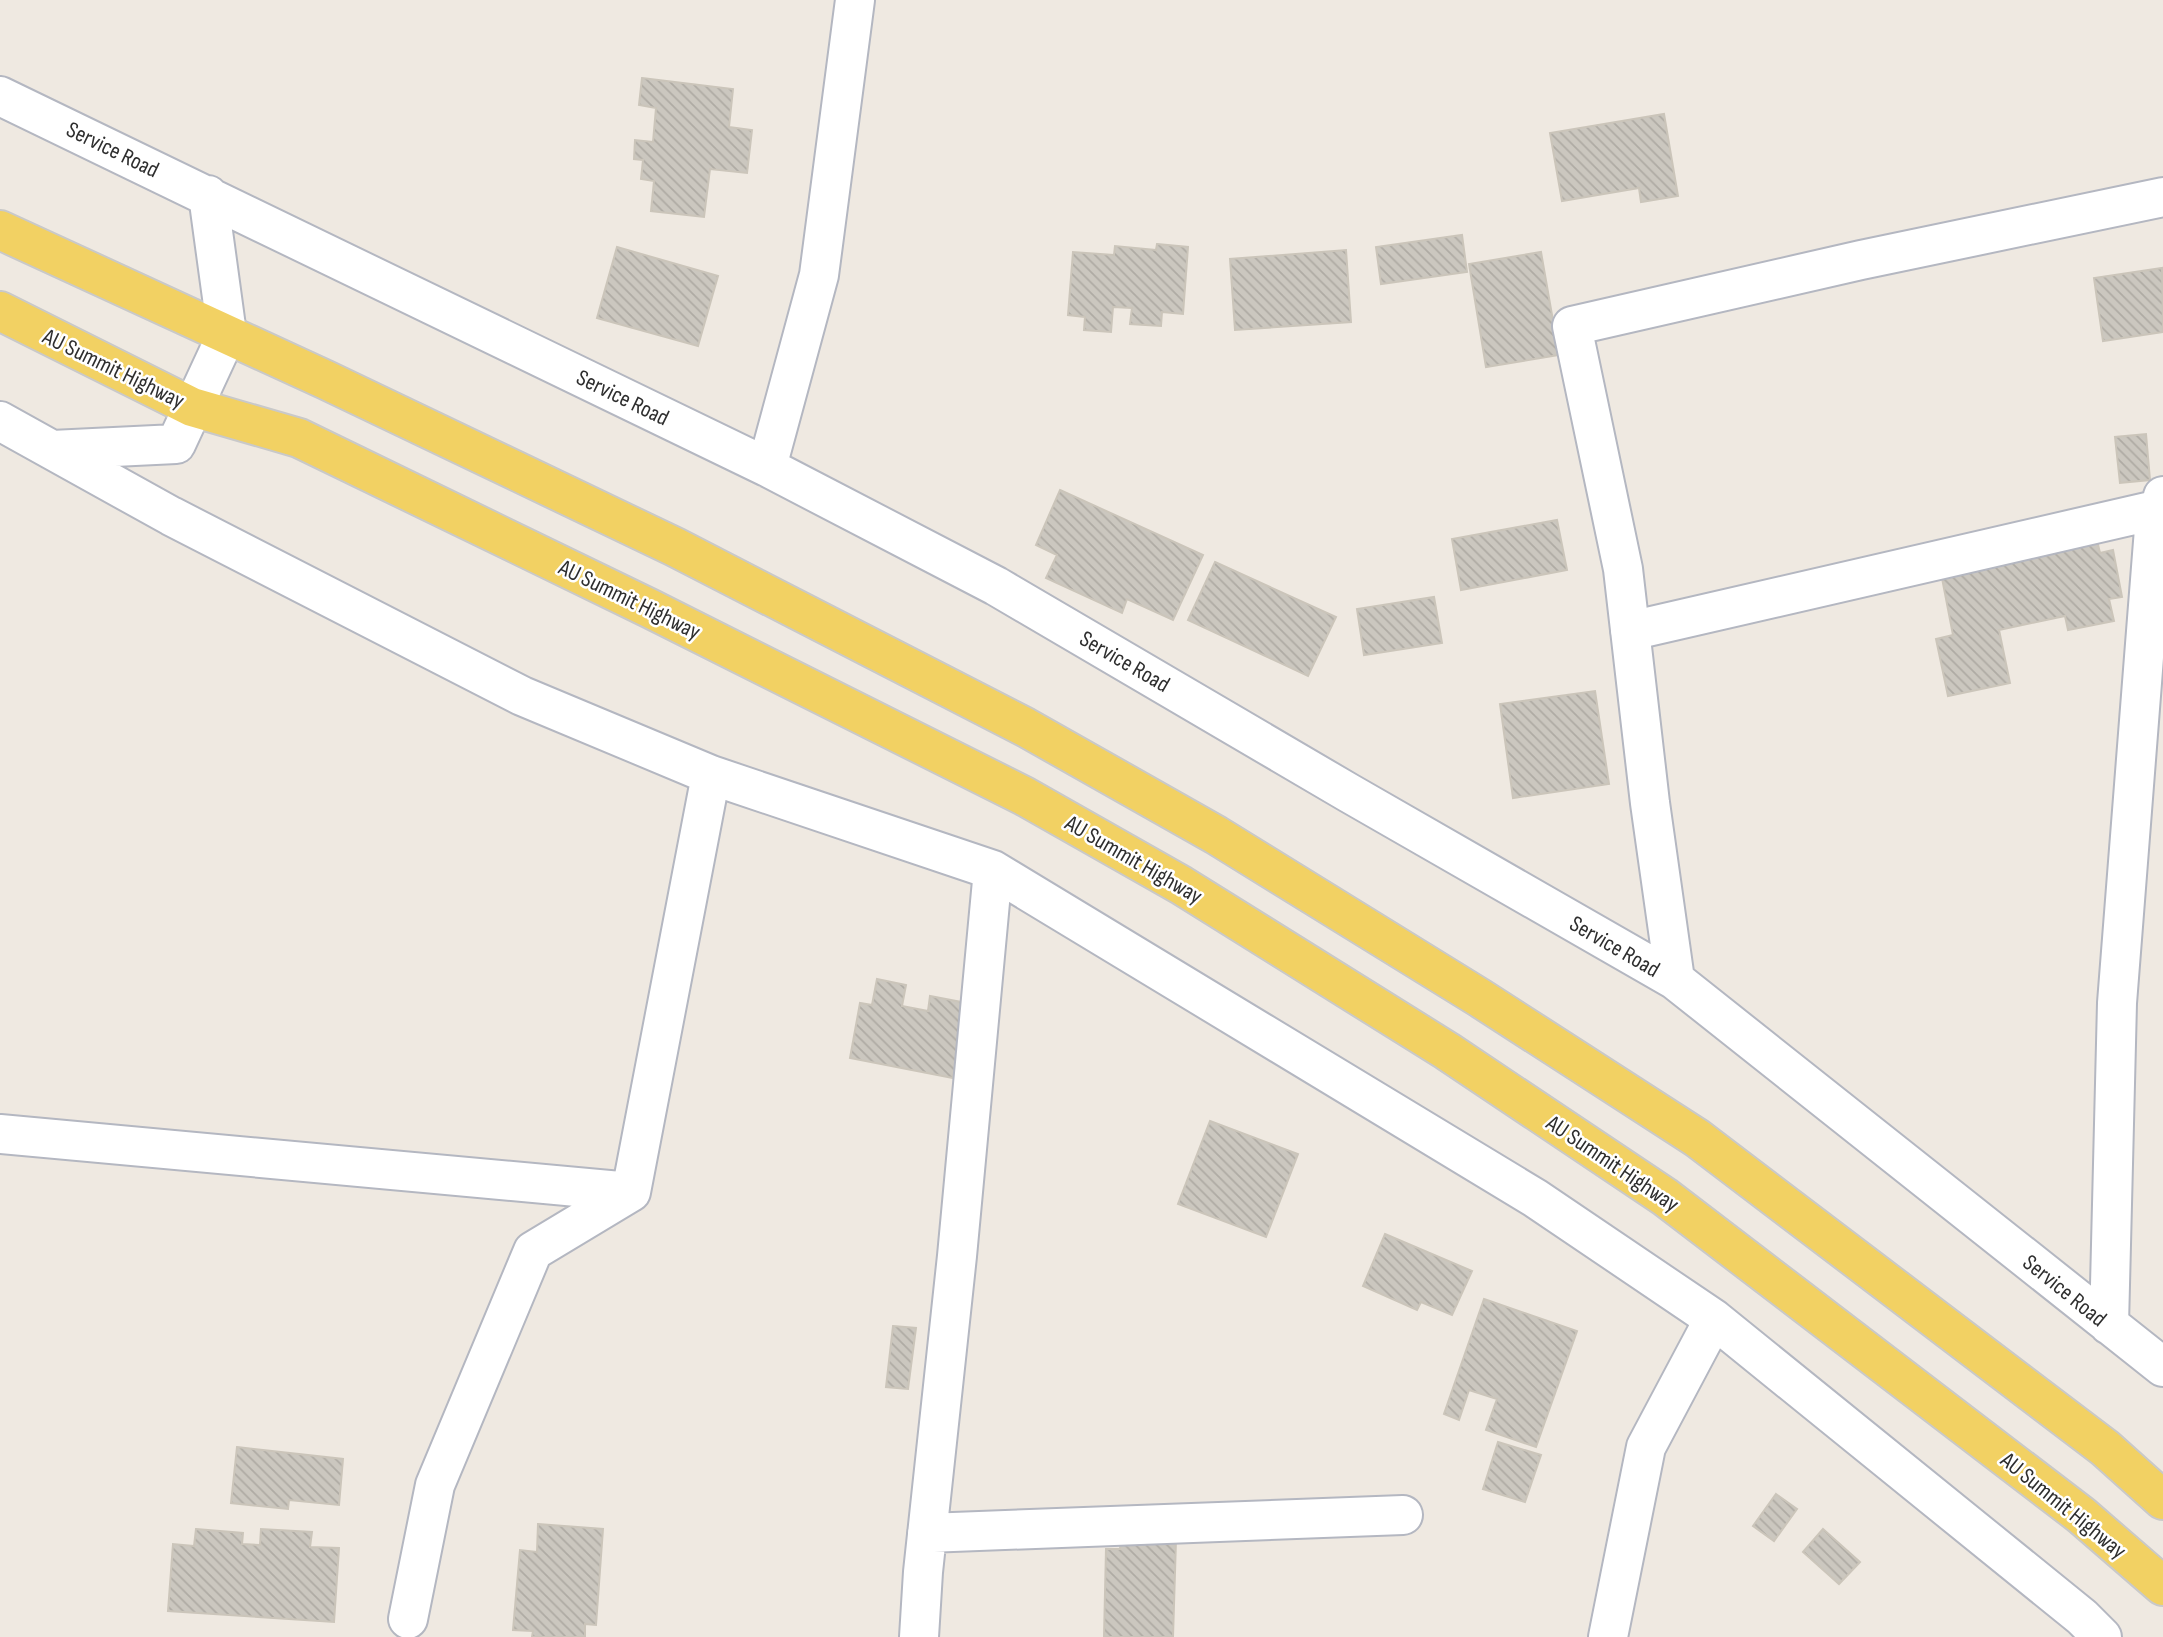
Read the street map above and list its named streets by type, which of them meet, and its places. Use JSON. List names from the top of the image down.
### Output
{
  "streets": {
    "main road": ["AU Summit Highway"],
    "street": ["Service Road"]
  }
}
